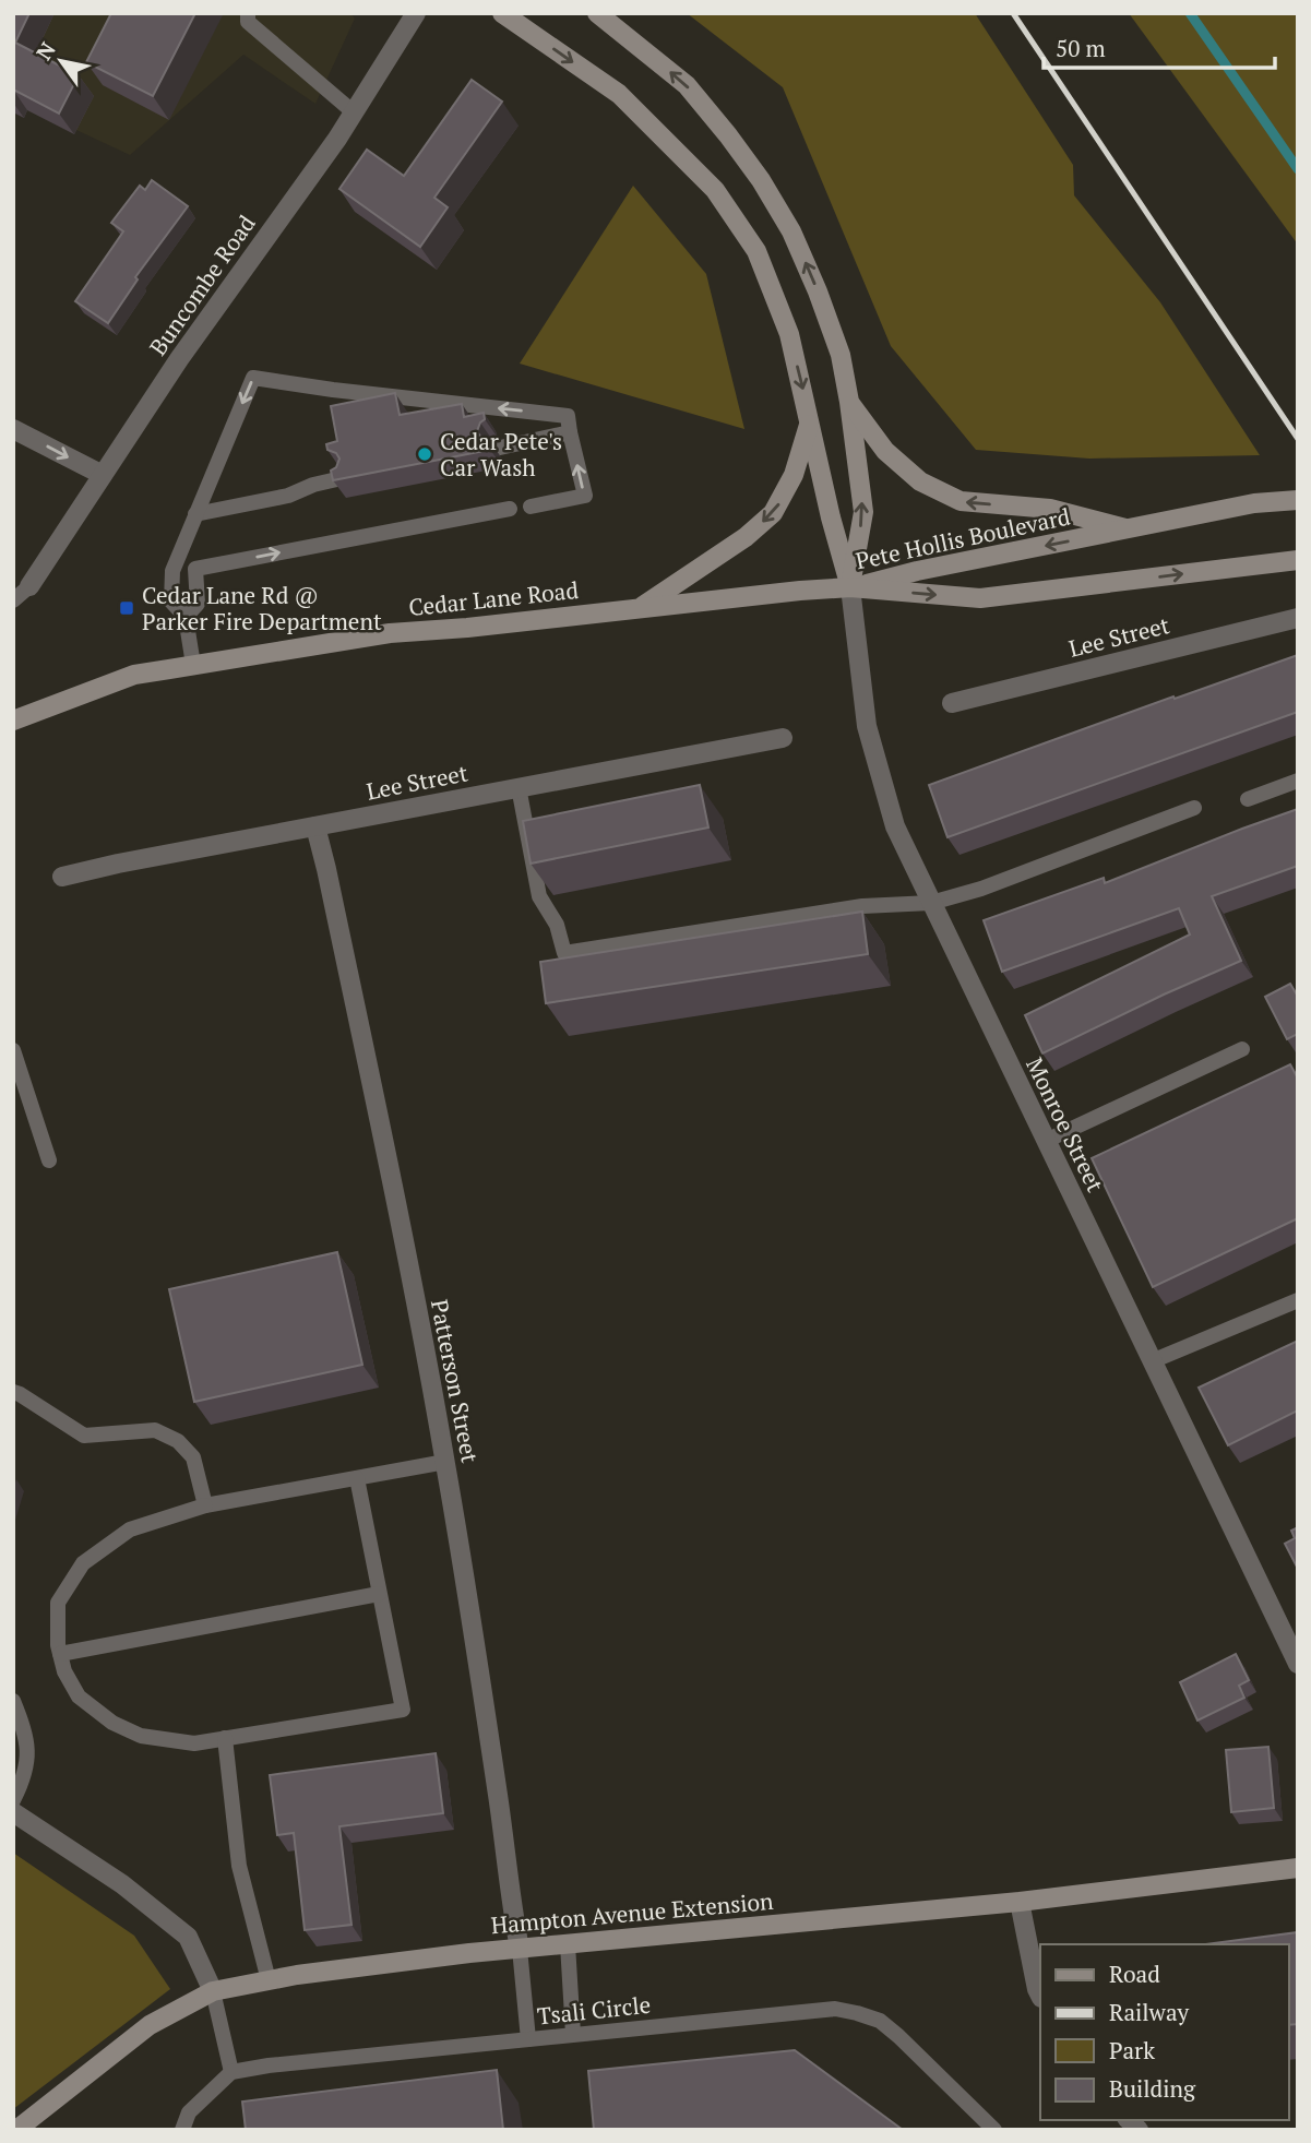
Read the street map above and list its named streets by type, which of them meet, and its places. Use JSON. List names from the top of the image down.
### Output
{
  "streets": {
    "street": [
      "Buncombe Road",
      "Pete Hollis Boulevard",
      "Cedar Lane Road",
      "Lee Street",
      "Monroe Street",
      "Patterson Street",
      "Hampton Avenue Extension"
    ],
    "lane": ["Tsali Circle"]
  },
  "crossings": [
    ["Pete Hollis Boulevard", "Cedar Lane Road"],
    ["Pete Hollis Boulevard", "Monroe Street"],
    ["Cedar Lane Road", "Monroe Street"],
    ["Lee Street", "Patterson Street"],
    ["Patterson Street", "Hampton Avenue Extension"]
  ],
  "places": {
    "other": ["Cedar Pete's Car Wash"],
    "transit": ["Cedar Lane Rd @ Parker Fire Department"]
  },
  "legend": [
    "Road",
    "Railway",
    "Park",
    "Building"
  ],
  "scale_bar": "50 m",
  "north": "top left"
}
